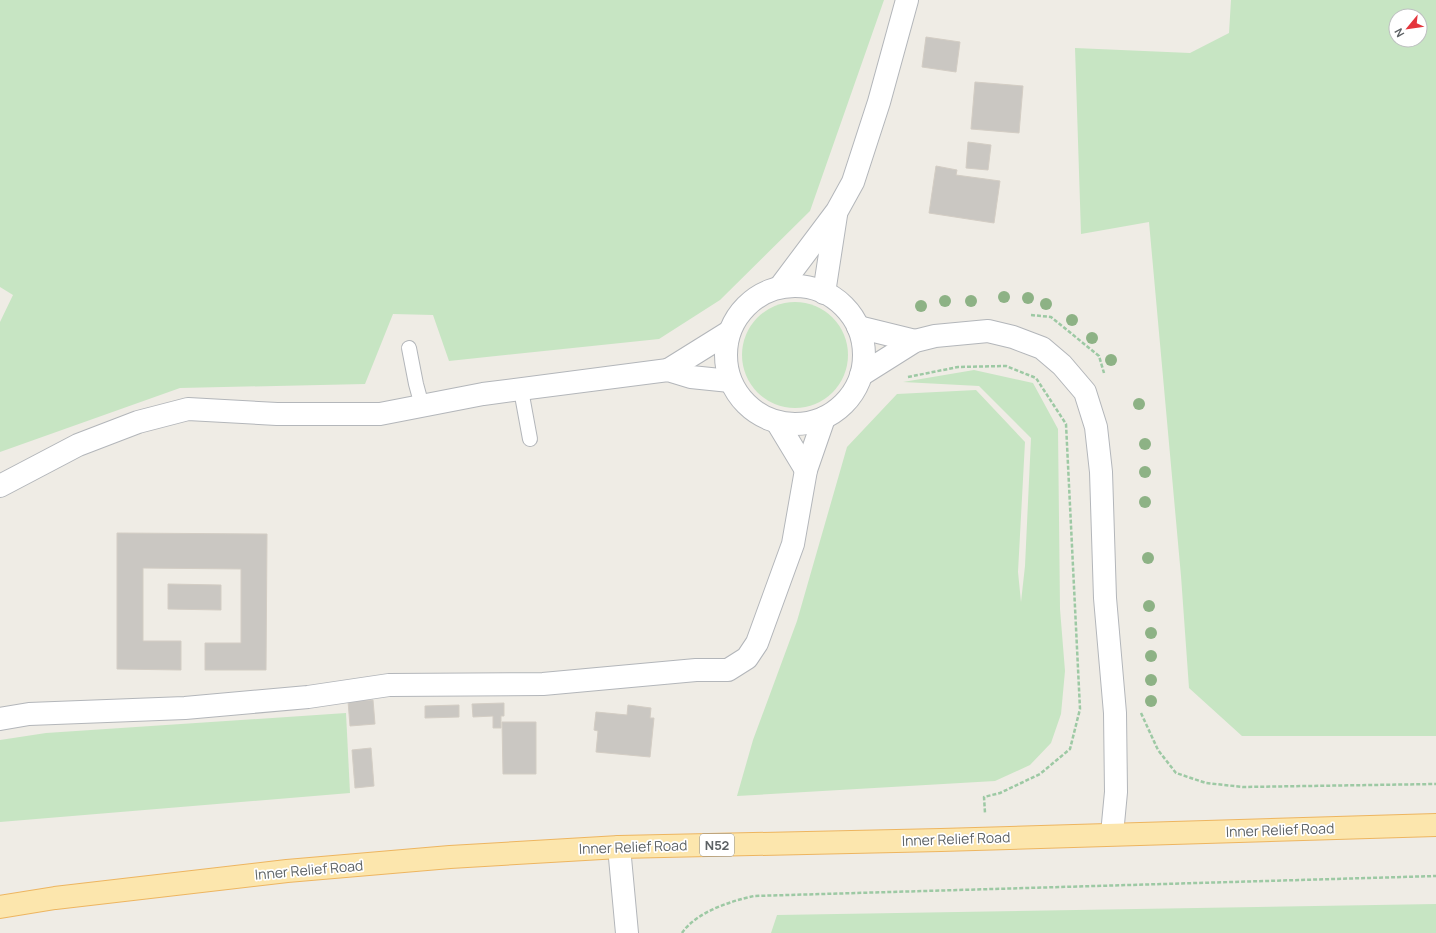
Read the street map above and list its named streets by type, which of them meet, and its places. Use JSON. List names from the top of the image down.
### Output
{
  "streets": {
    "main road": ["Inner Relief Road", "N52"]
  },
  "north": "bottom left"
}
